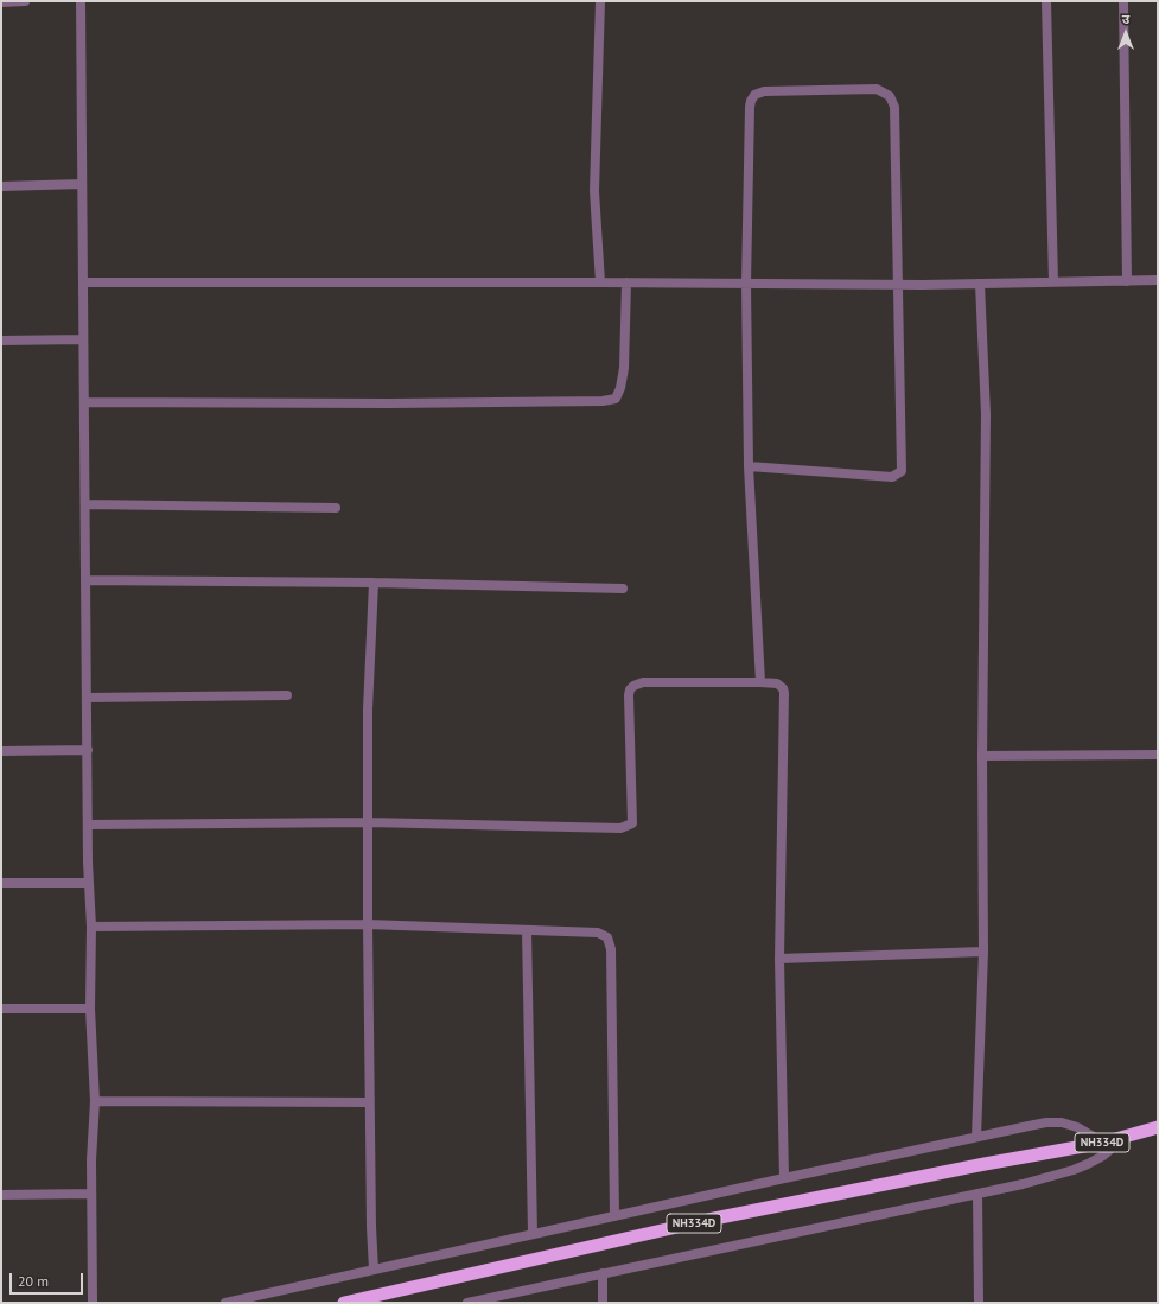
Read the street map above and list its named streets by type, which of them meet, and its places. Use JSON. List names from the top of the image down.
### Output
{
  "streets": {
    "highway": ["NH334D"]
  },
  "scale_bar": "20 m",
  "north": "top"
}
